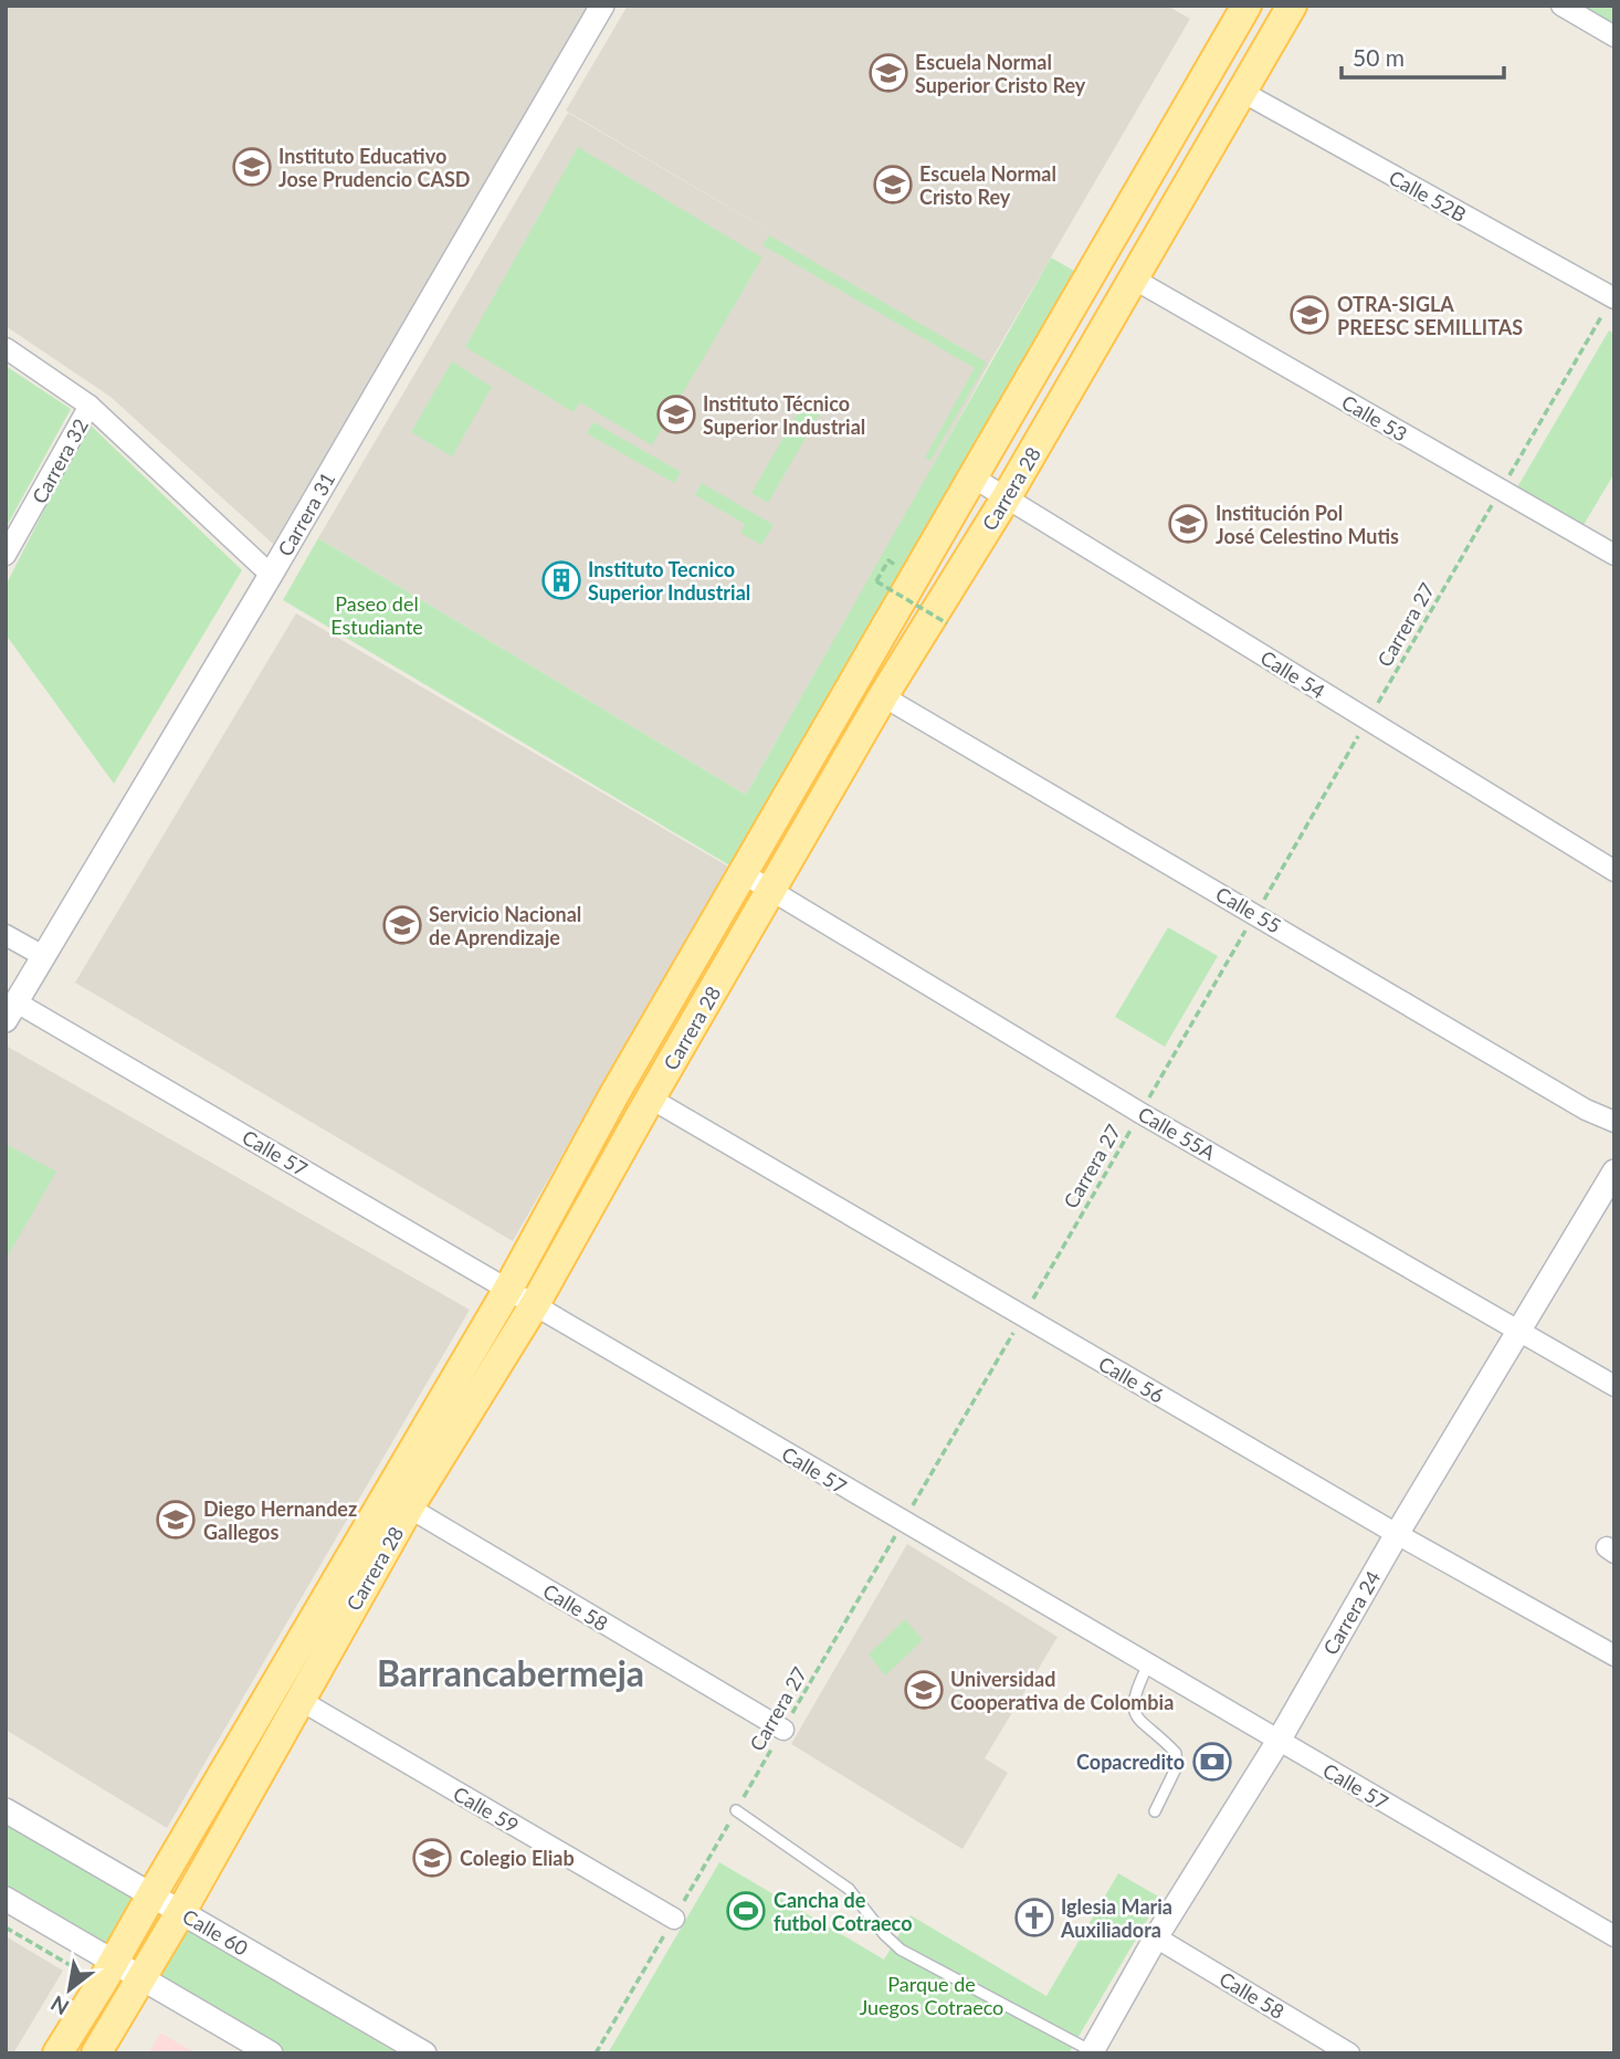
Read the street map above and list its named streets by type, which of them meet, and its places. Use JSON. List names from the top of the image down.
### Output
{
  "streets": {
    "main road": ["Carrera 28"],
    "street": [
      "Calle 52B",
      "Calle 53",
      "Carrera 32",
      "Carrera 31",
      "Calle 54",
      "Calle 55",
      "Calle 55A",
      "Calle 57",
      "Calle 56",
      "Calle 58",
      "Carrera 24",
      "Calle 59",
      "Calle 60"
    ],
    "path": ["Carrera 27"]
  },
  "crossings": [
    ["Calle 52B", "Carrera 28"],
    ["Calle 52B", "Carrera 27"],
    ["Calle 53", "Carrera 28"],
    ["Calle 53", "Carrera 27"],
    ["Carrera 28", "Calle 54"],
    ["Carrera 28", "Calle 55"],
    ["Carrera 28", "Calle 55A"],
    ["Carrera 28", "Calle 57"],
    ["Carrera 28", "Calle 56"],
    ["Carrera 28", "Calle 58"],
    ["Carrera 28", "Calle 59"],
    ["Carrera 28", "Calle 60"],
    ["Carrera 31", "Calle 57"],
    ["Carrera 27", "Calle 54"],
    ["Carrera 27", "Calle 55"],
    ["Carrera 27", "Calle 55A"],
    ["Carrera 27", "Calle 57"],
    ["Carrera 27", "Calle 56"],
    ["Carrera 27", "Calle 58"],
    ["Carrera 27", "Calle 59"],
    ["Calle 55A", "Carrera 24"],
    ["Calle 57", "Carrera 24"],
    ["Calle 56", "Carrera 24"],
    ["Calle 58", "Carrera 24"]
  ],
  "districts": ["Barrancabermeja"],
  "parks": ["Paseo del Estudiante", "Parque de Juegos Cotraeco"],
  "places": {
    "school or university": [
      "Escuela Normal Superior Cristo Rey",
      "Instituto Educativo Jose Prudencio CASD",
      "Escuela Normal Cristo Rey",
      "OTRA-SIGLA PREESC SEMILLITAS",
      "Instituto Técnico Superior Industrial",
      "Institución Pol José Celestino Mutis",
      "Servicio Nacional de Aprendizaje",
      "Diego Hernandez Gallegos",
      "Universidad Cooperativa de Colombia",
      "Colegio Eliab"
    ],
    "building": ["Instituto Tecnico Superior Industrial"],
    "bank": ["Copacredito"],
    "sports": ["Cancha de futbol Cotraeco"],
    "church": ["Iglesia Maria Auxiliadora"]
  },
  "scale_bar": "50 m",
  "north": "bottom left"
}
